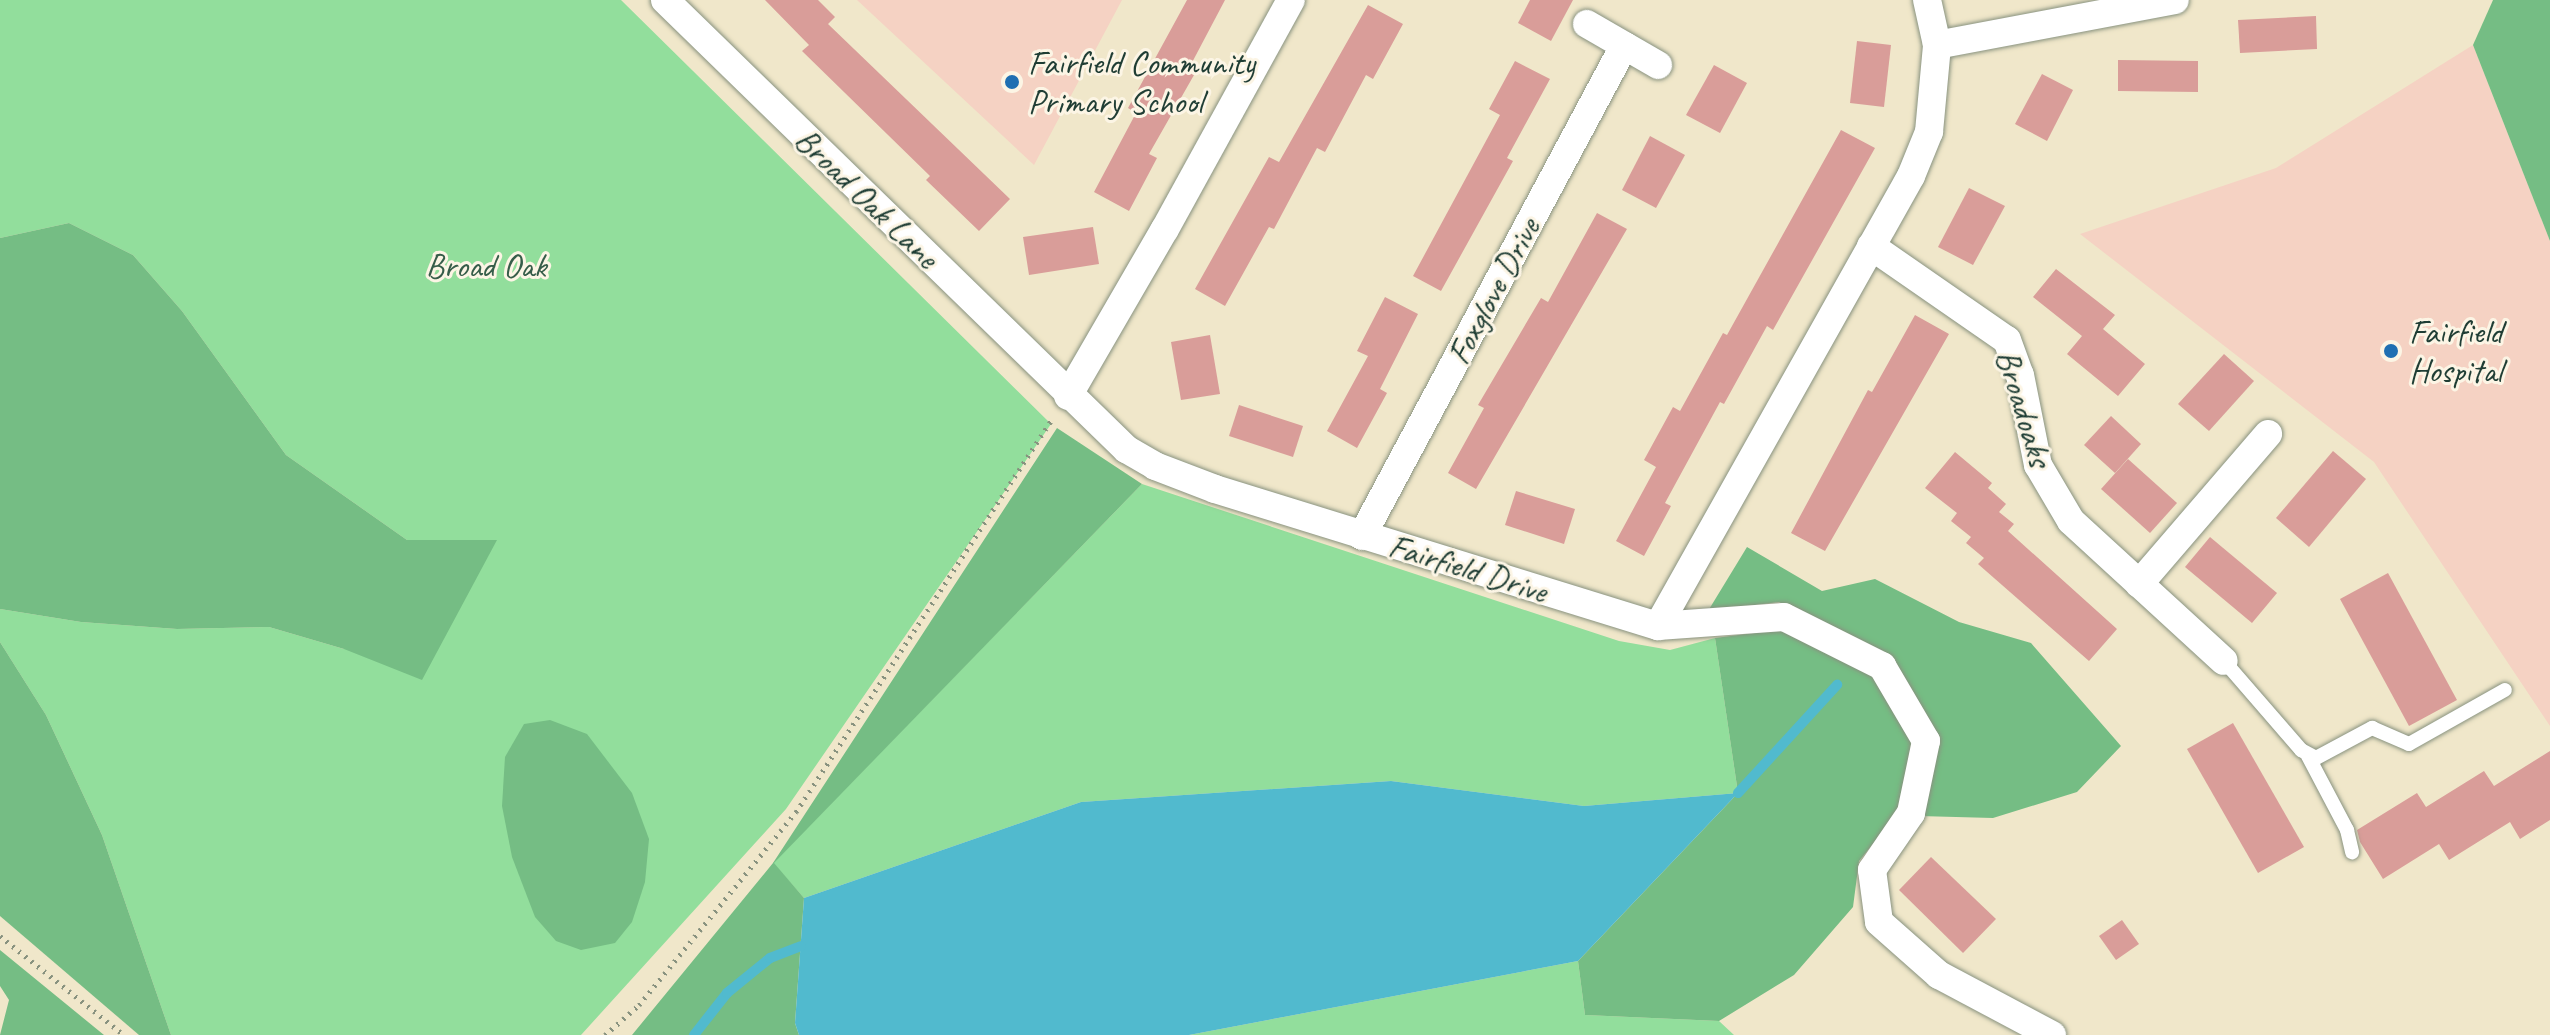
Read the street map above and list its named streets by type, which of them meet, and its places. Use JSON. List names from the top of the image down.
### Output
{
  "streets": {
    "street": [
      "Broad Oak Lane",
      "Foxglove Drive",
      "Broadoaks",
      "Fairfield Drive"
    ]
  },
  "crossings": [
    ["Broad Oak Lane", "Fairfield Drive"],
    ["Foxglove Drive", "Fairfield Drive"]
  ],
  "parks": ["Broad Oak"],
  "places": ["Fairfield Community Primary School", "Fairfield Hospital"]
}
